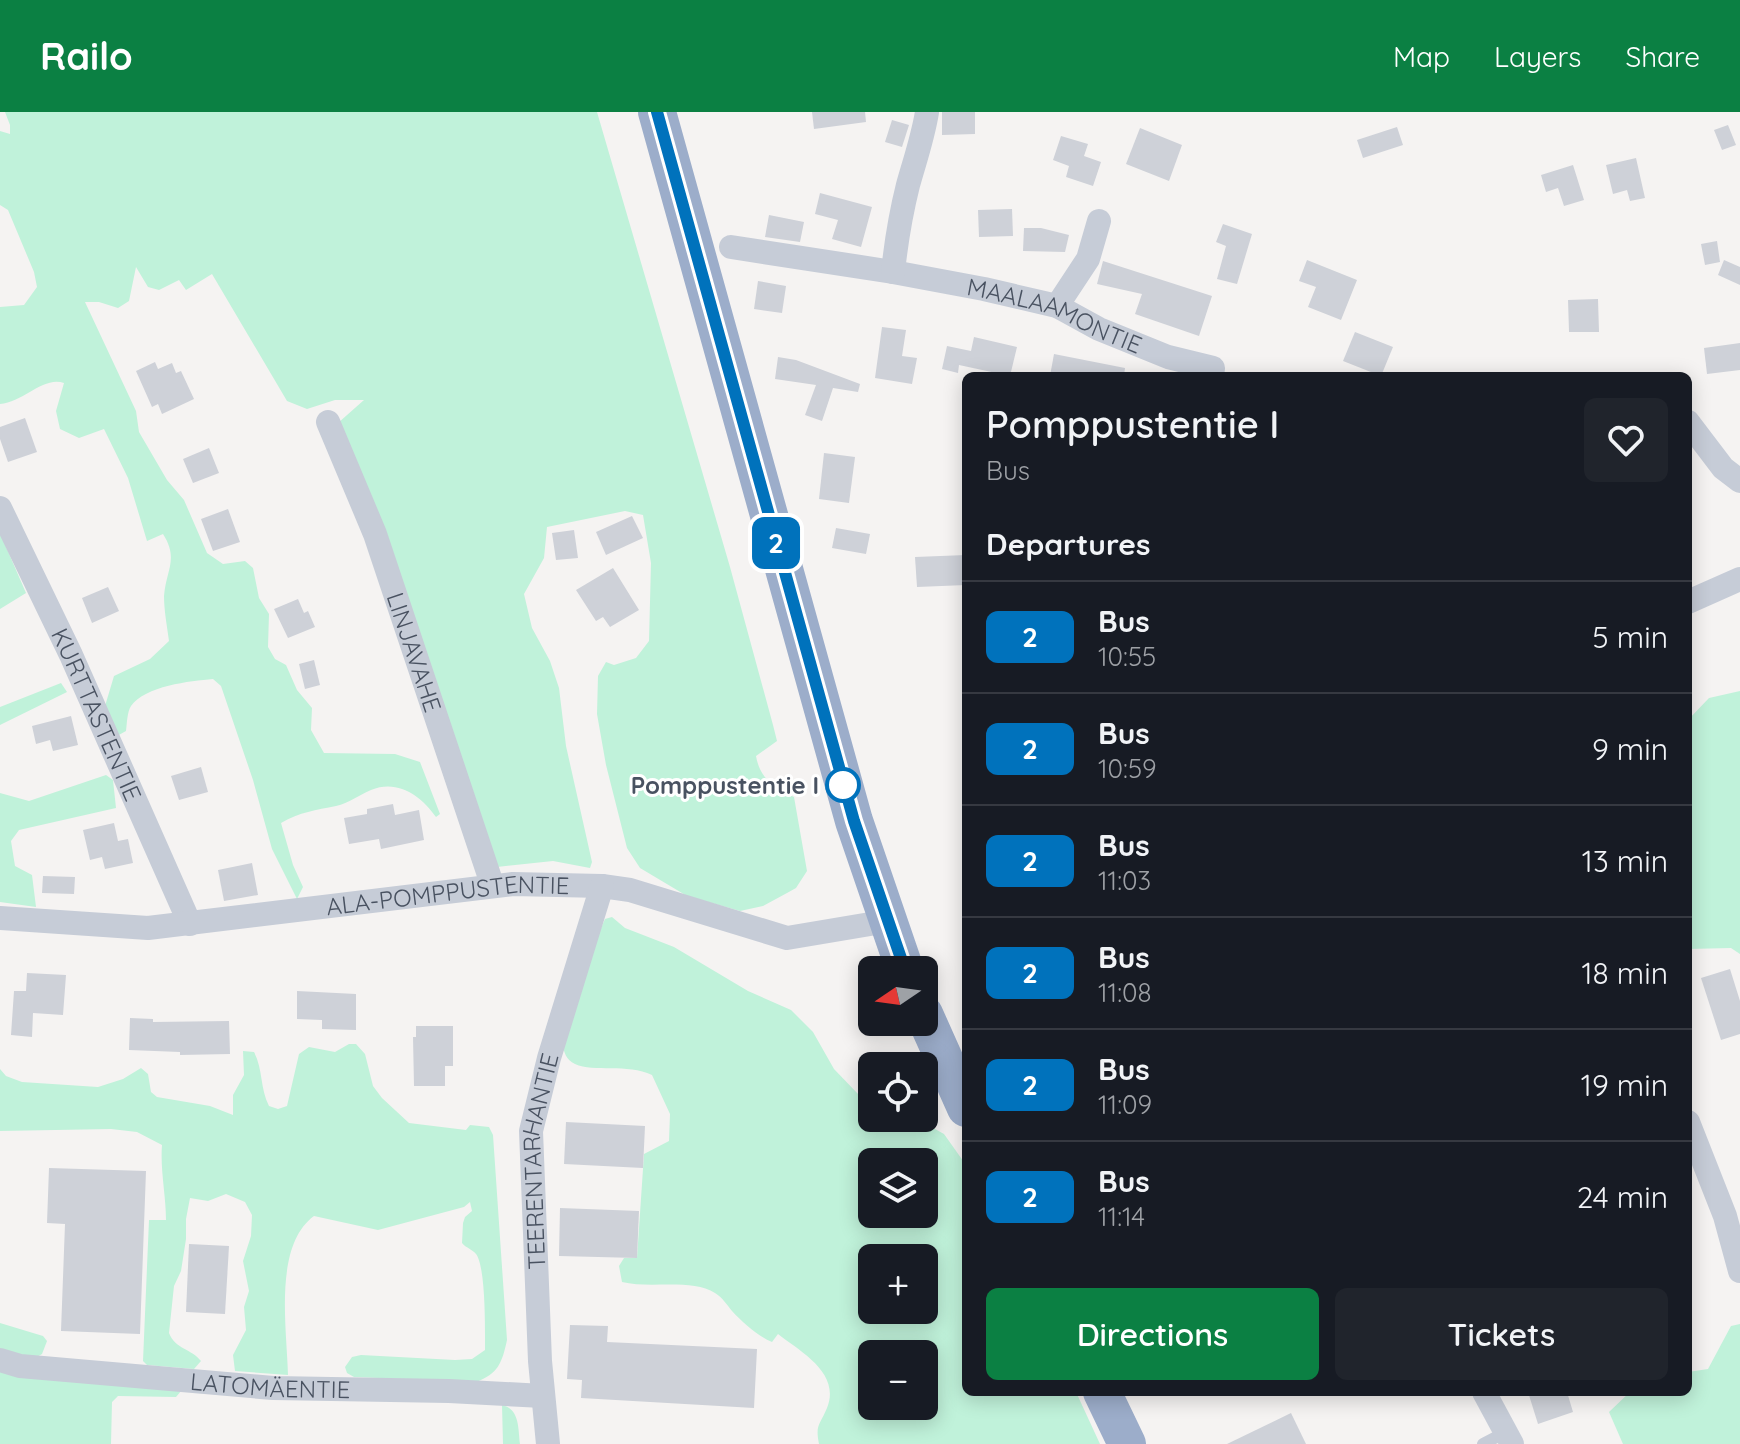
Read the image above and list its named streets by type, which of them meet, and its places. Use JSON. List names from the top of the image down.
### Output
{
  "streets": {
    "street": [
      "MAALAAMONTIE",
      "LINJAVAHE",
      "KURTTASTENTIE",
      "ALA-POMPPUSTENTIE",
      "TEERENTARHANTIE",
      "LATOMÄENTIE"
    ]
  },
  "crossings": [
    ["LINJAVAHE", "ALA-POMPPUSTENTIE"],
    ["KURTTASTENTIE", "ALA-POMPPUSTENTIE"],
    ["ALA-POMPPUSTENTIE", "TEERENTARHANTIE"],
    ["TEERENTARHANTIE", "LATOMÄENTIE"]
  ],
  "places": ["Pomppustentie I"],
  "lines": ["bus line 2"],
  "north": "left",
  "page": {
    "header": "Railo",
    "nav": ["Map", "Layers", "Share"],
    "on_map": "2",
    "heading": [
      ["Pomppustentie I", "Bus"],
      "Departures"
    ],
    "list": [
      {
        "mark": "2",
        "name": "Bus",
        "note": "10:55",
        "value": "5 min"
      },
      {
        "mark": "2",
        "name": "Bus",
        "note": "10:59",
        "value": "9 min"
      },
      {
        "mark": "2",
        "name": "Bus",
        "note": "11:03",
        "value": "13 min"
      },
      {
        "mark": "2",
        "name": "Bus",
        "note": "11:08",
        "value": "18 min"
      },
      {
        "mark": "2",
        "name": "Bus",
        "note": "11:09",
        "value": "19 min"
      },
      {
        "mark": "2",
        "name": "Bus",
        "note": "11:14",
        "value": "24 min"
      }
    ],
    "map_buttons": ["+", "−"],
    "buttons": ["Directions", "Tickets"]
  }
}
